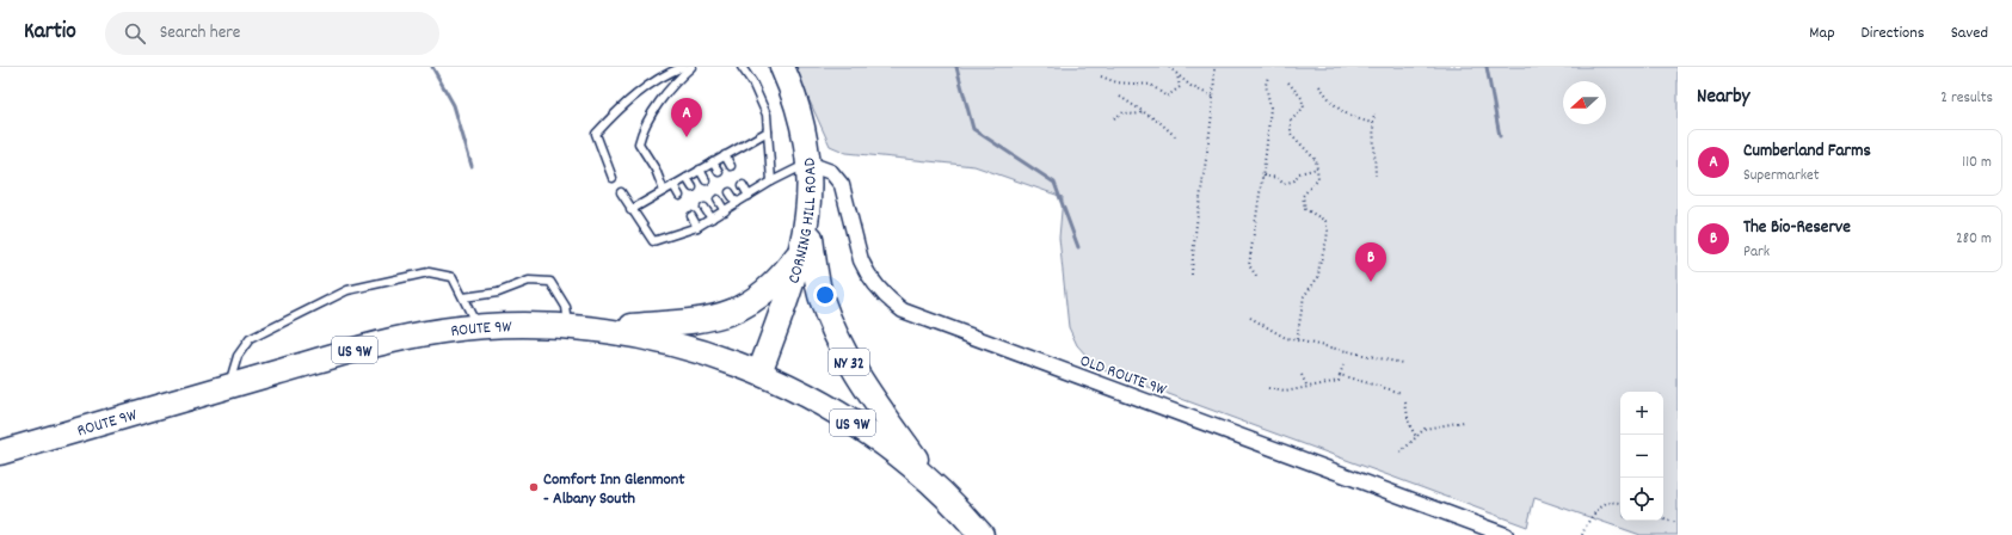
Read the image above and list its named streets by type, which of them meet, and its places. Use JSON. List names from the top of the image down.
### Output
{
  "streets": {
    "main road": [
      "CORNING HILL ROAD",
      "ROUTE 9W",
      "US 9W",
      "NY 32"
    ],
    "street": ["OLD ROUTE 9W"]
  },
  "crossings": [
    ["CORNING HILL ROAD", "ROUTE 9W"],
    ["CORNING HILL ROAD", "NY 32"],
    ["CORNING HILL ROAD", "OLD ROUTE 9W"],
    ["ROUTE 9W", "US 9W"],
    ["ROUTE 9W", "NY 32"],
    ["US 9W", "NY 32"]
  ],
  "places": ["Comfort Inn Glenmont - Albany South"],
  "north": "left",
  "page": {
    "header": "Kartio",
    "search": "Search here",
    "nav": ["Map", "Directions", "Saved"],
    "heading": ["Nearby", "2 results"],
    "pins": ["A", "B"],
    "list": [
      {
        "mark": "A",
        "name": "Cumberland Farms",
        "note": "Supermarket",
        "value": "110 m"
      },
      {
        "mark": "B",
        "name": "The Bio-Reserve",
        "note": "Park",
        "value": "280 m"
      }
    ],
    "map_buttons": ["+", "−"]
  }
}
